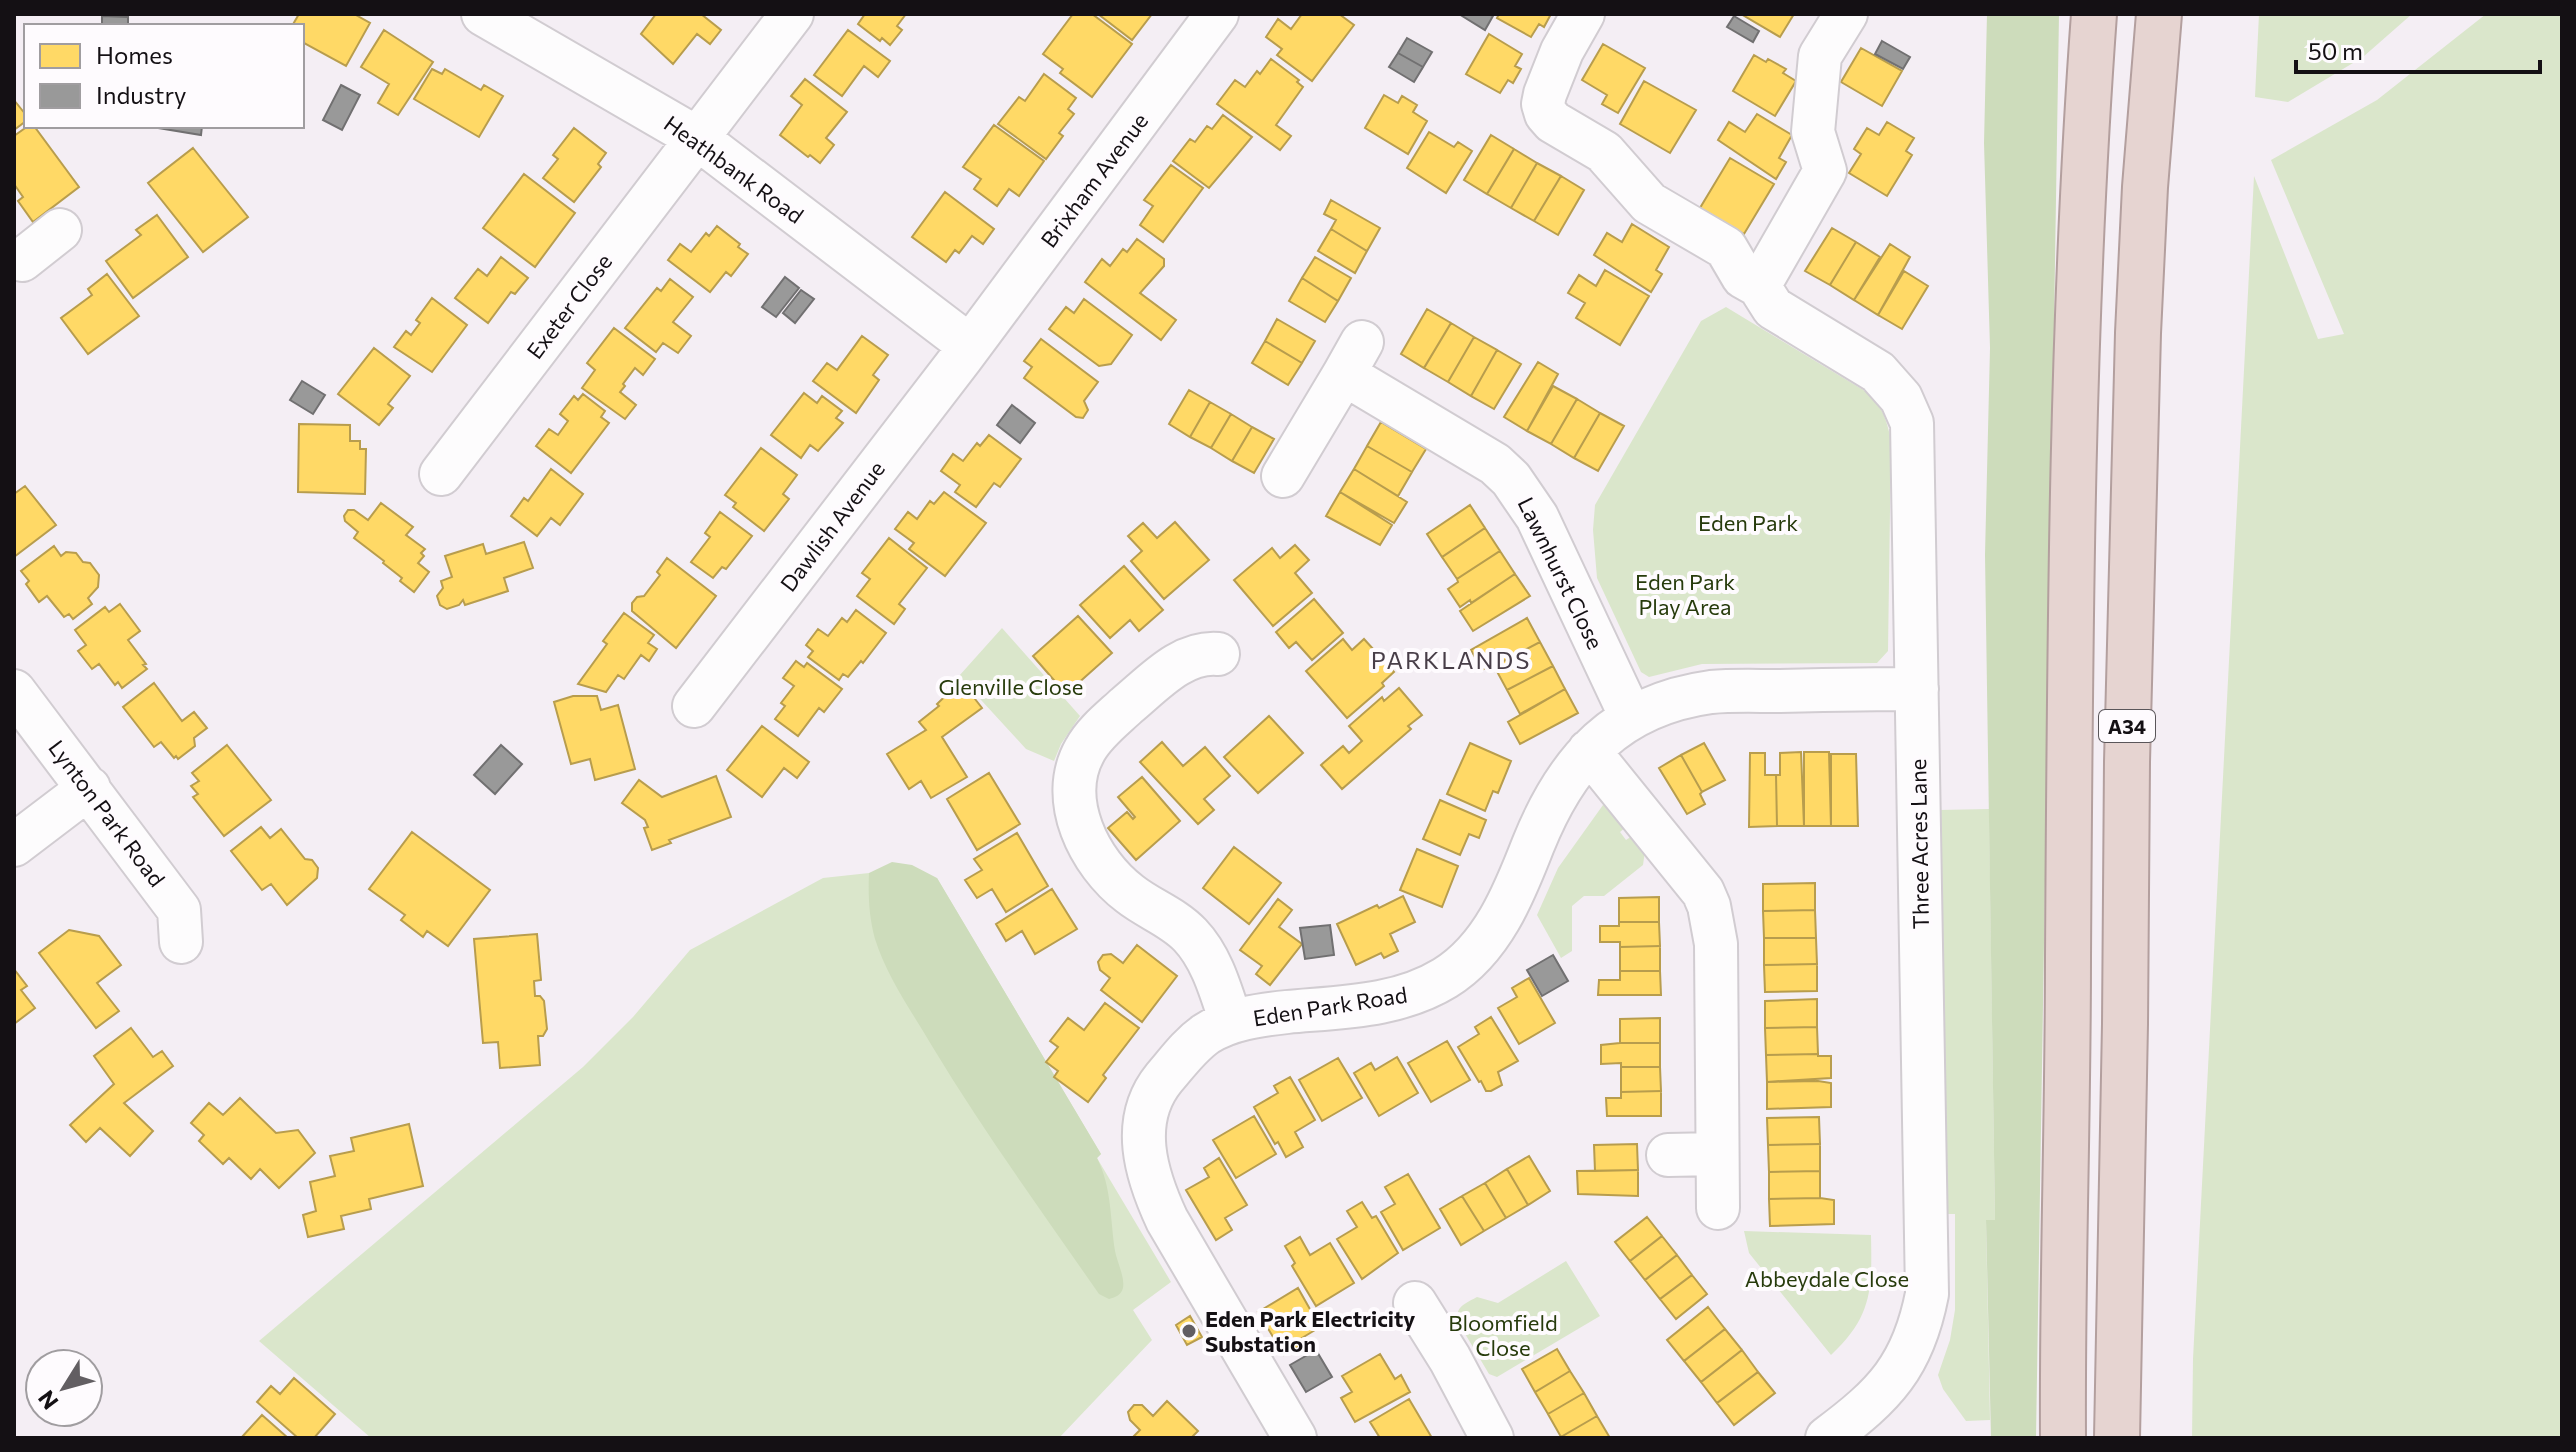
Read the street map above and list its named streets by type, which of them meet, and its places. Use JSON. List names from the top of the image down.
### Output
{
  "streets": {
    "highway": ["A34"],
    "street": [
      "Heathbank Road",
      "Brixham Avenue",
      "Exeter Close",
      "Dawlish Avenue",
      "Lawnhurst Close",
      "Lynton Park Road",
      "Three Acres Lane",
      "Eden Park Road"
    ]
  },
  "crossings": [
    ["Heathbank Road", "Brixham Avenue"],
    ["Heathbank Road", "Exeter Close"],
    ["Heathbank Road", "Dawlish Avenue"],
    ["Brixham Avenue", "Dawlish Avenue"],
    ["Lawnhurst Close", "Eden Park Road"],
    ["Three Acres Lane", "Eden Park Road"]
  ],
  "districts": ["PARKLANDS"],
  "parks": [
    "Eden Park",
    "Eden Park Play Area",
    "Glenville Close",
    "Abbeydale Close",
    "Bloomfield Close"
  ],
  "places": ["Eden Park Electricity Substation"],
  "legend": ["Homes", "Industry"],
  "scale_bar": "50 m",
  "north": "bottom left"
}
